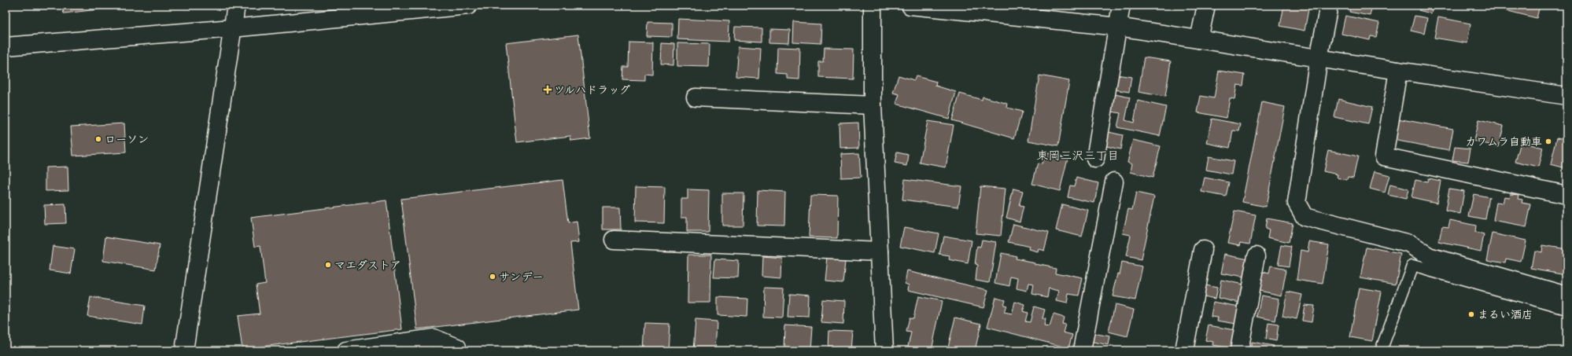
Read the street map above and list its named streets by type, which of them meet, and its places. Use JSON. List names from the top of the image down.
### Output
{
  "districts": ["東岡三沢三丁目"],
  "places": {
    "health": ["ツルハドラッグ"],
    "other": [
      "ローソン",
      "カワムラ自動車",
      "マエダストア",
      "サンデー",
      "まるい酒店"
    ]
  }
}
